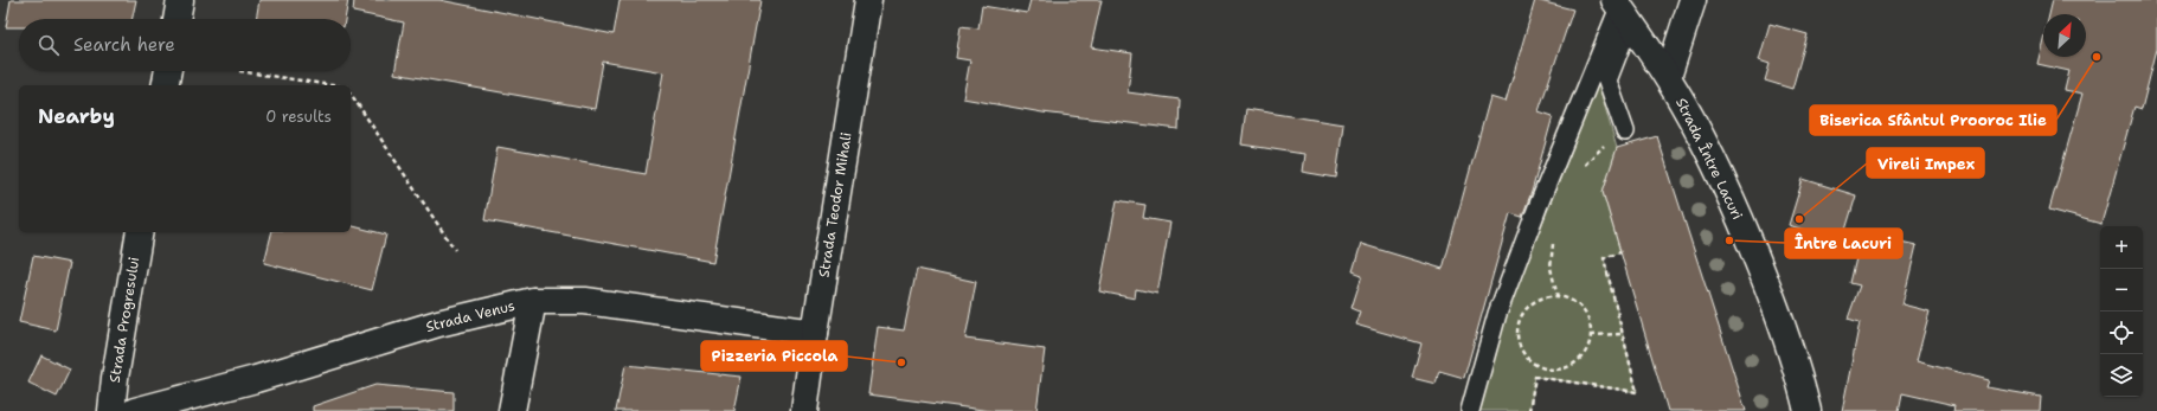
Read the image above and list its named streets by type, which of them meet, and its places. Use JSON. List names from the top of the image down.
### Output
{
  "streets": {
    "street": [
      "Strada Între Lacuri",
      "Strada Teodor Mihali",
      "Strada Venus",
      "Strada Progresului"
    ]
  },
  "crossings": [
    ["Strada Teodor Mihali", "Strada Venus"]
  ],
  "places": [
    "Biserica Sfântul Prooroc Ilie",
    "Vireli Impex",
    "Între Lacuri",
    "Pizzeria Piccola"
  ],
  "north": "top right",
  "page": {
    "search": "Search here",
    "heading": ["Nearby", "0 results"],
    "map_buttons": ["+", "−"]
  }
}
